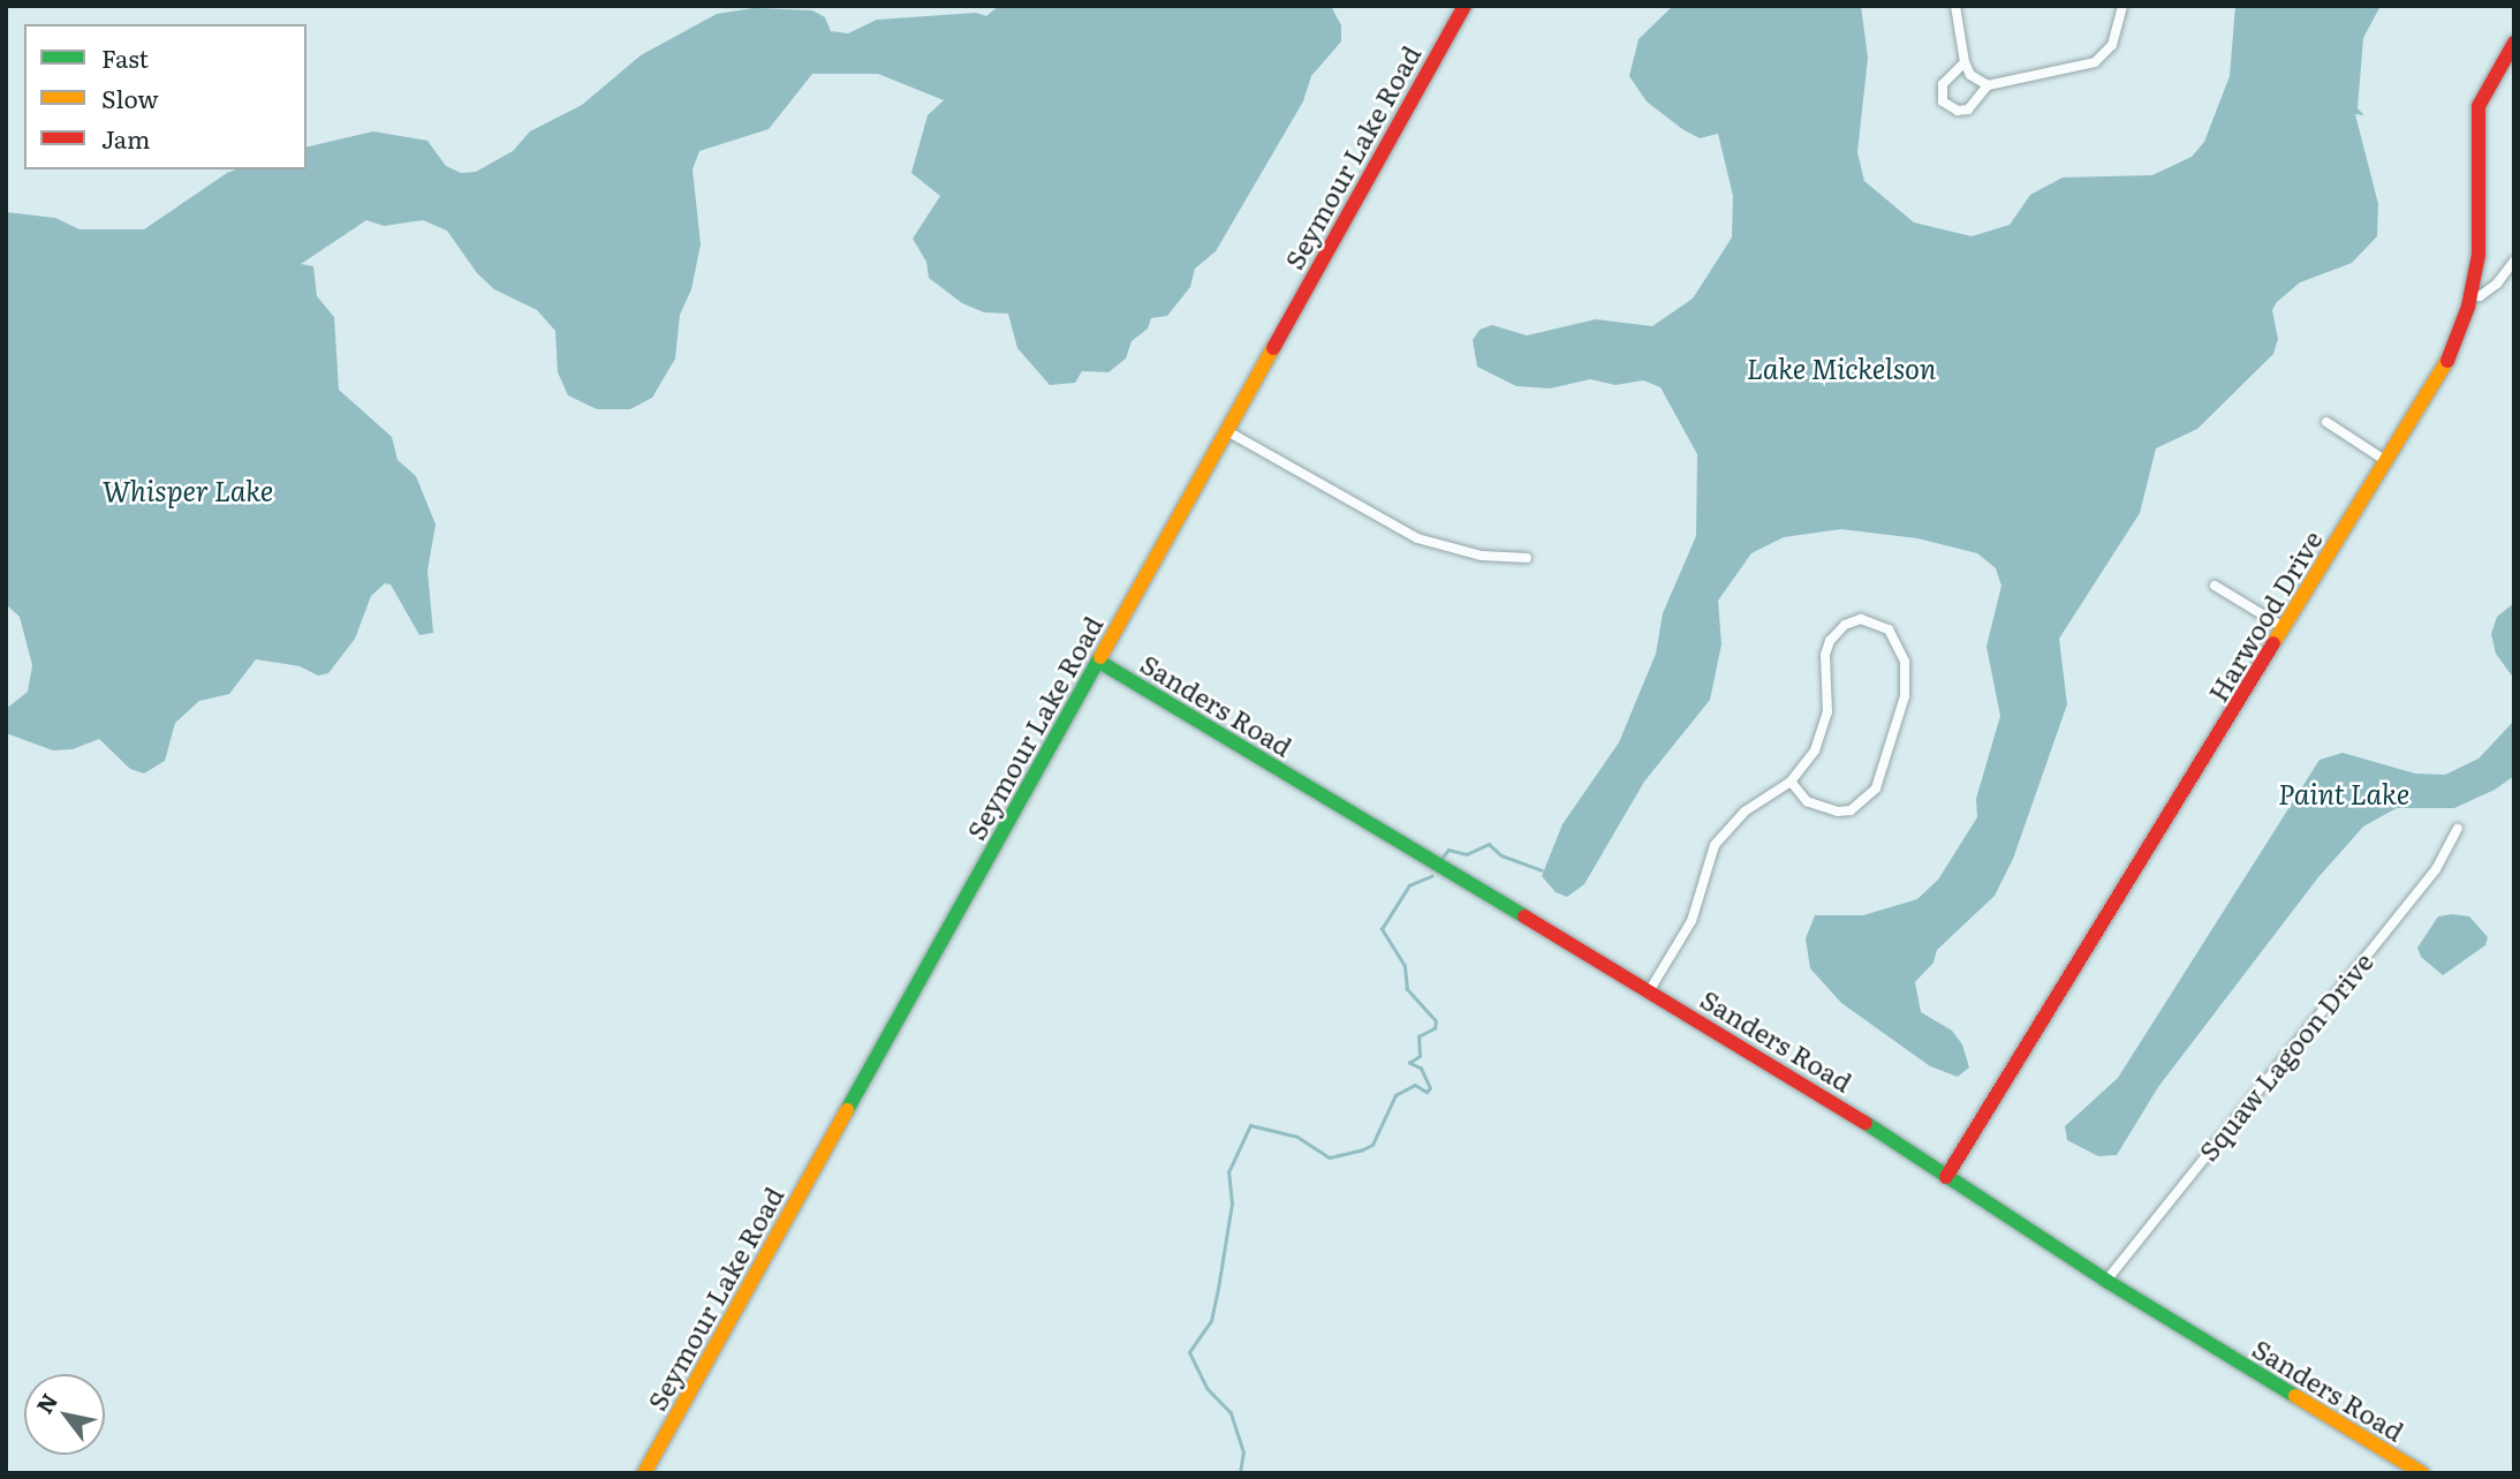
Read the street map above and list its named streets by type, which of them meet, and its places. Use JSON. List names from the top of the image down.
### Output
{
  "streets": {
    "street": [
      "Seymour Lake Road",
      "Harwood Drive",
      "Sanders Road",
      "Squaw Lagoon Drive"
    ]
  },
  "crossings": [
    ["Seymour Lake Road", "Sanders Road"],
    ["Harwood Drive", "Sanders Road"],
    ["Sanders Road", "Squaw Lagoon Drive"]
  ],
  "water": ["Lake Mickelson", "Whisper Lake", "Paint Lake"],
  "legend": ["Fast", "Slow", "Jam"],
  "north": "top left"
}
